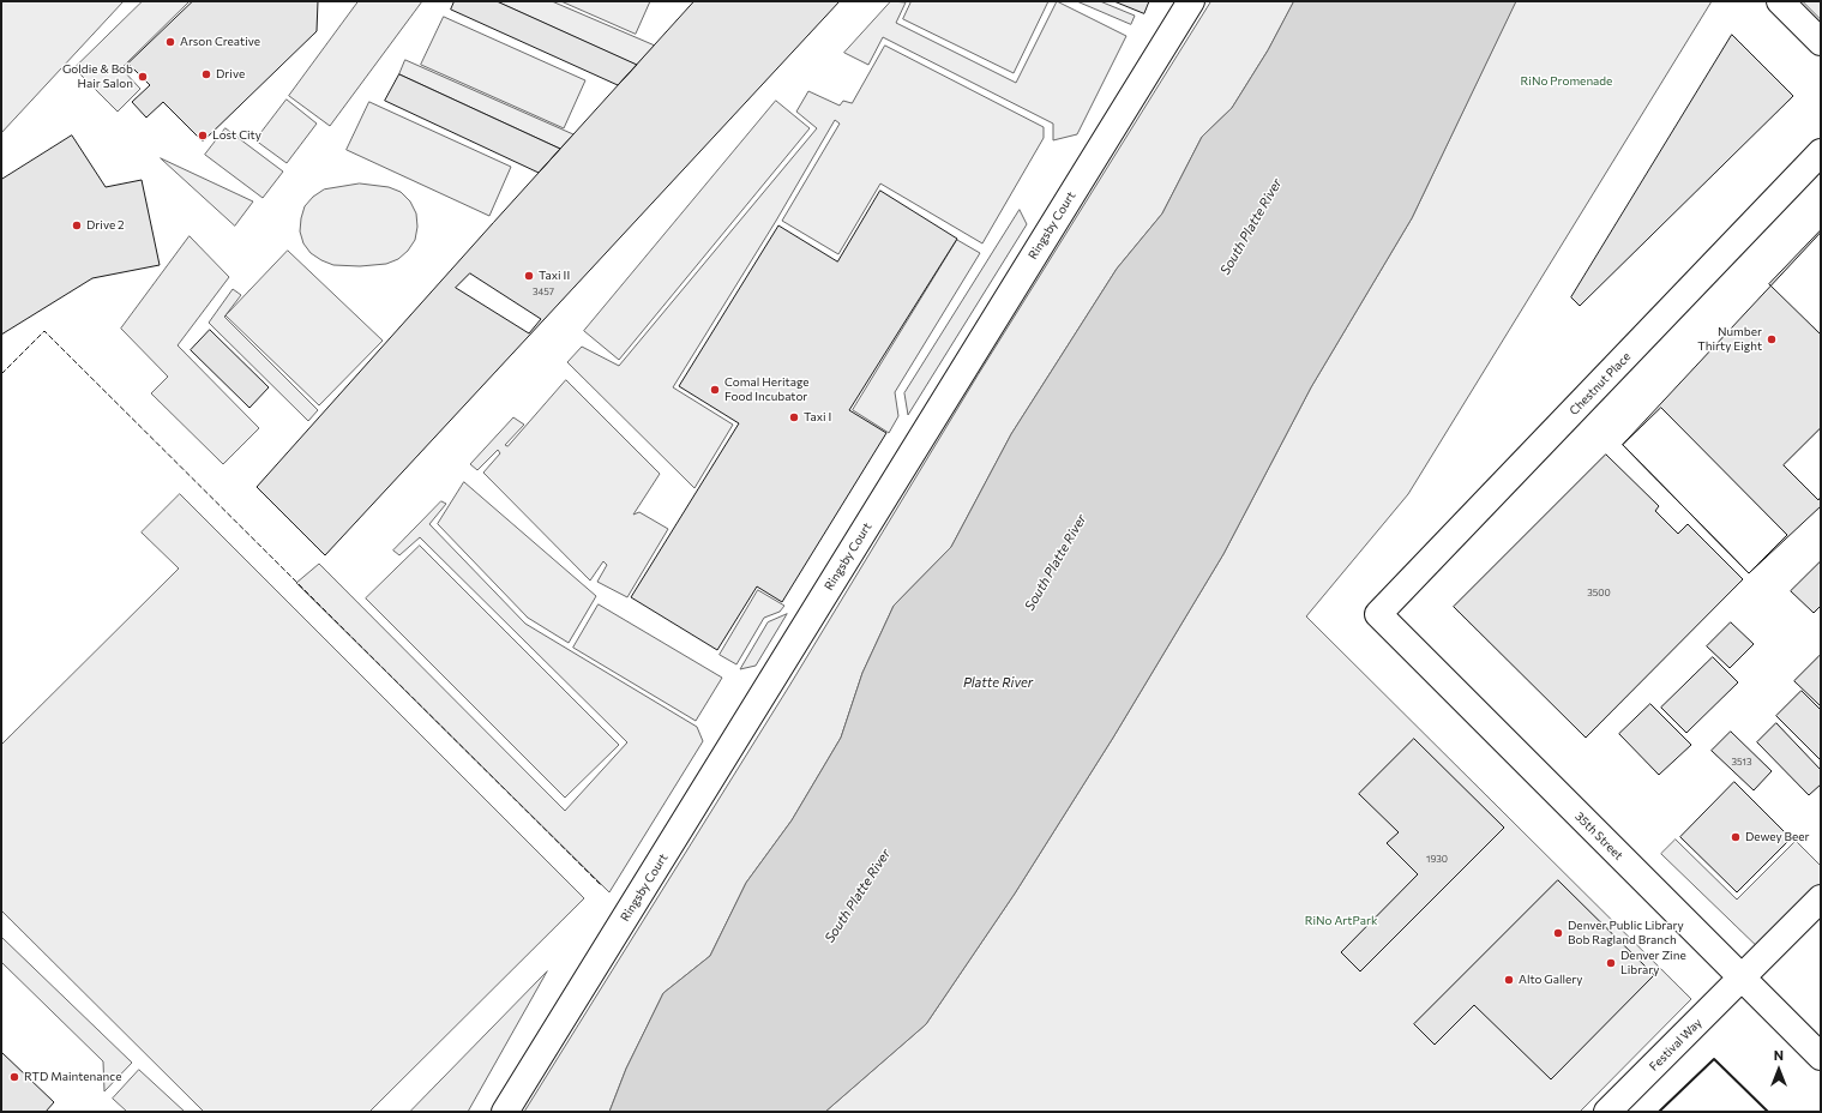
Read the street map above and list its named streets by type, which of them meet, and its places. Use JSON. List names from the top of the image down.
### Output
{
  "streets": {
    "street": [
      "Ringsby Court",
      "Chestnut Place",
      "35th Street",
      "Festival Way"
    ]
  },
  "crossings": [
    ["Chestnut Place", "35th Street"],
    ["35th Street", "Festival Way"]
  ],
  "water": ["South Platte River", "Platte River"],
  "parks": ["RiNo Promenade", "RiNo ArtPark"],
  "places": [
    "Arson Creative",
    "Drive",
    "Goldie & Bob Hair Salon",
    "Lost City",
    "Drive 2",
    "Taxi II",
    "Number Thirty Eight",
    "Comal Heritage Food Incubator",
    "Taxi I",
    "Dewey Beer",
    "Denver Public Library Bob Ragland Branch",
    "Denver Zine Library",
    "Alto Gallery",
    "RTD Maintenance"
  ],
  "house_numbers": [
    "3457",
    "3500",
    "3513",
    "1930"
  ],
  "north": "top"
}
